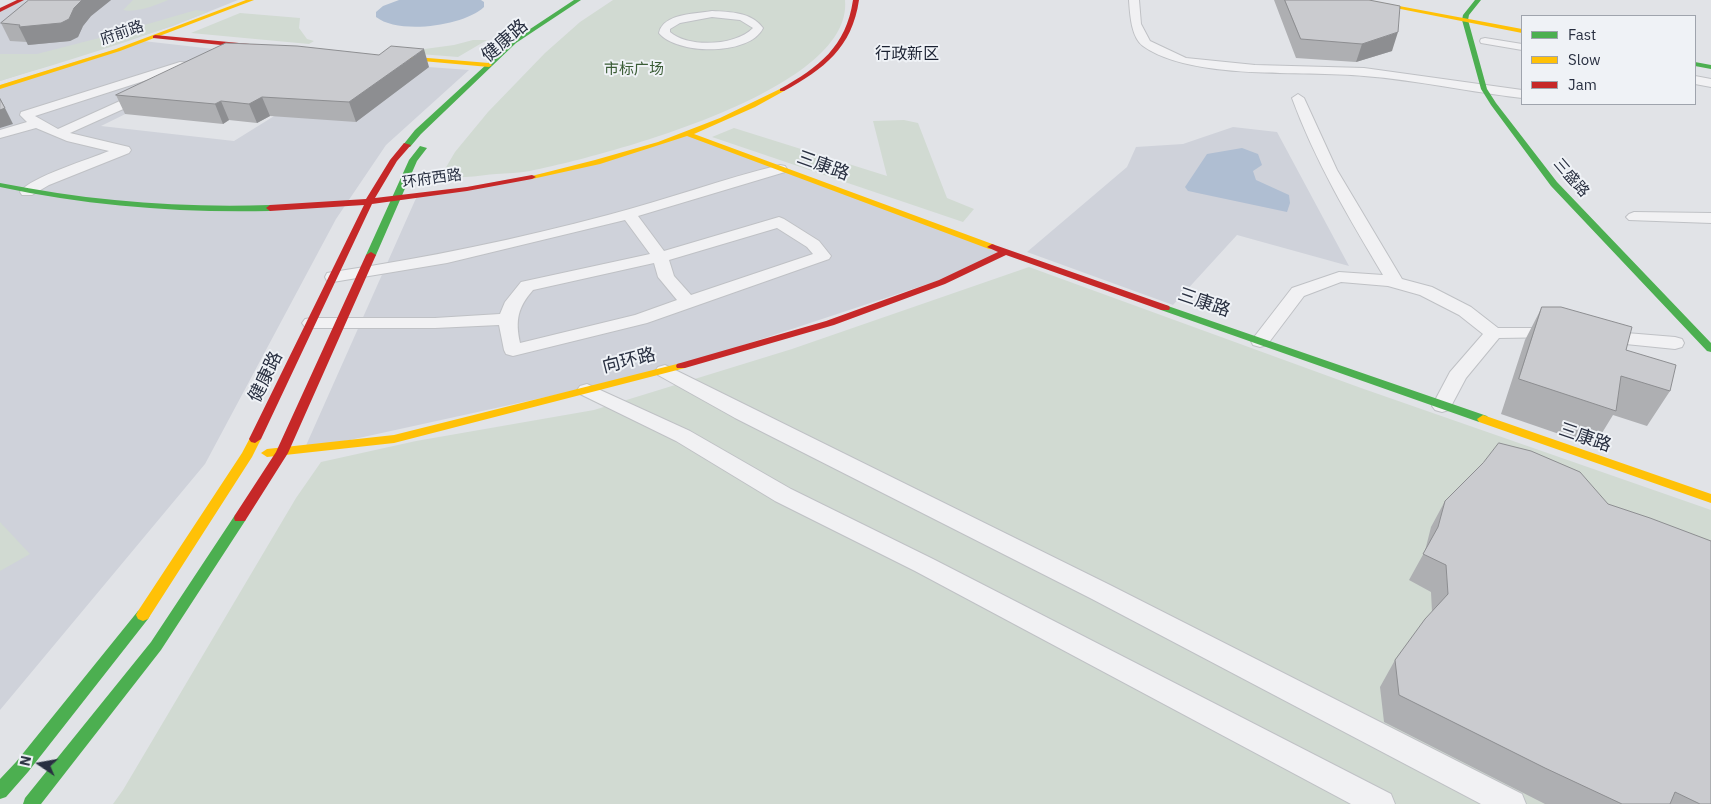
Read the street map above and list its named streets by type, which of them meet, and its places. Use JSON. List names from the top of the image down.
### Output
{
  "streets": {
    "main road": [
      "府前路",
      "健康路",
      "三康路",
      "三盛路",
      "环府西路",
      "向环路"
    ]
  },
  "crossings": [
    ["健康路", "环府西路"],
    ["健康路", "向环路"],
    ["三康路", "环府西路"],
    ["三康路", "向环路"]
  ],
  "districts": ["行政新区"],
  "parks": ["市标广场"],
  "legend": ["Fast", "Slow", "Jam"],
  "north": "left"
}
